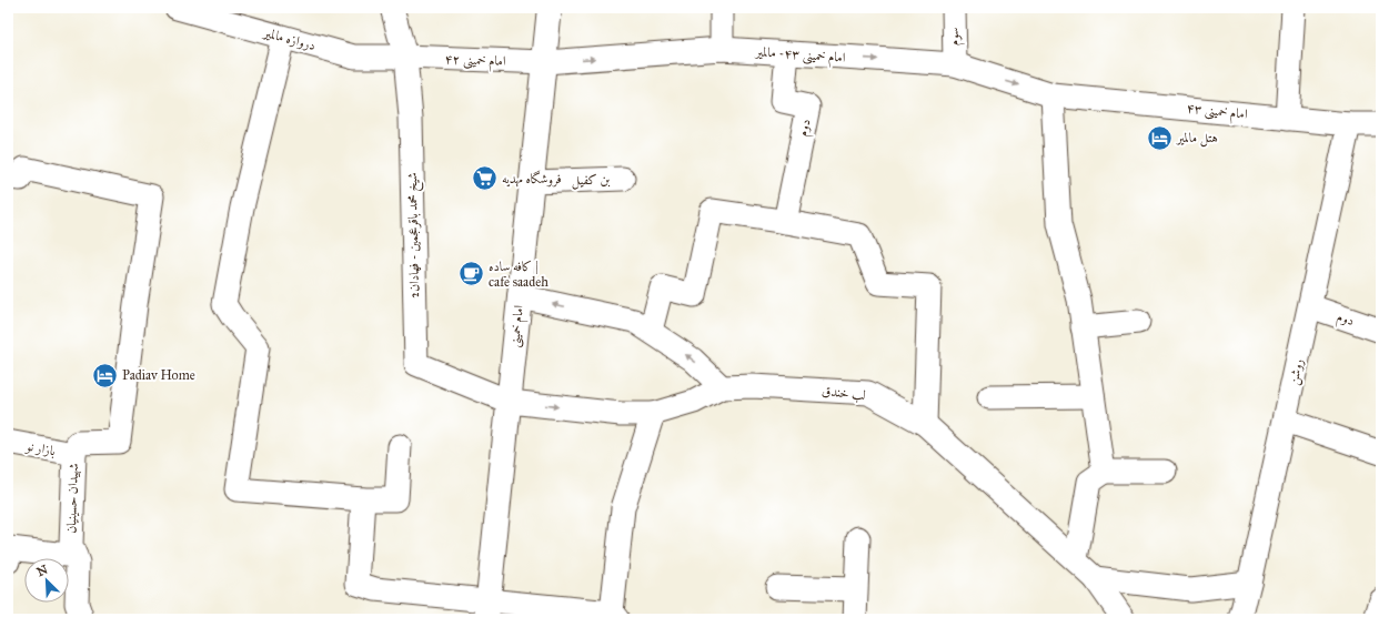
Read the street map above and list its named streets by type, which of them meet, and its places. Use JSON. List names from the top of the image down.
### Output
{
  "streets": {
    "main road": ["امام خمینی"],
    "street": [
      "سوم",
      "دروازه مالمیر",
      "امام خمینی ۴۳- مالمیر",
      "امام خمینی ۴۲",
      "امام خمینی ۴۳",
      "دوم",
      "بن کفیل",
      "شیخ محمد باقرعجمین - فهادان2",
      "روشن",
      "لب خندق",
      "بازار نو",
      "شهیدان حسینیان"
    ]
  },
  "crossings": [
    ["سوم", "امام خمینی ۴۳- مالمیر"],
    ["دروازه مالمیر", "امام خمینی ۴۲"],
    ["دروازه مالمیر", "شیخ محمد باقرعجمین - فهادان2"],
    ["امام خمینی ۴۳- مالمیر", "امام خمینی ۴۲"],
    ["امام خمینی ۴۳- مالمیر", "امام خمینی ۴۳"],
    ["امام خمینی ۴۳- مالمیر", "دوم"],
    ["امام خمینی ۴۳- مالمیر", "امام خمینی"],
    ["امام خمینی ۴۲", "شیخ محمد باقرعجمین - فهادان2"],
    ["امام خمینی ۴۲", "امام خمینی"],
    ["امام خمینی ۴۳", "روشن"],
    ["دوم", "روشن"],
    ["بن کفیل", "امام خمینی"],
    ["شیخ محمد باقرعجمین - فهادان2", "امام خمینی"],
    ["شیخ محمد باقرعجمین - فهادان2", "لب خندق"],
    ["امام خمینی", "لب خندق"],
    ["بازار نو", "شهیدان حسینیان"]
  ],
  "one_way": ["امام خمینی ۴۳- مالمیر"],
  "places": {
    "hotel": ["هتل مالمير", "Padiav Home"],
    "supermarket": ["فروشگاه مهدیه"],
    "cafe": ["کافه ساده | cafe saadeh"]
  },
  "north": "top left"
}
